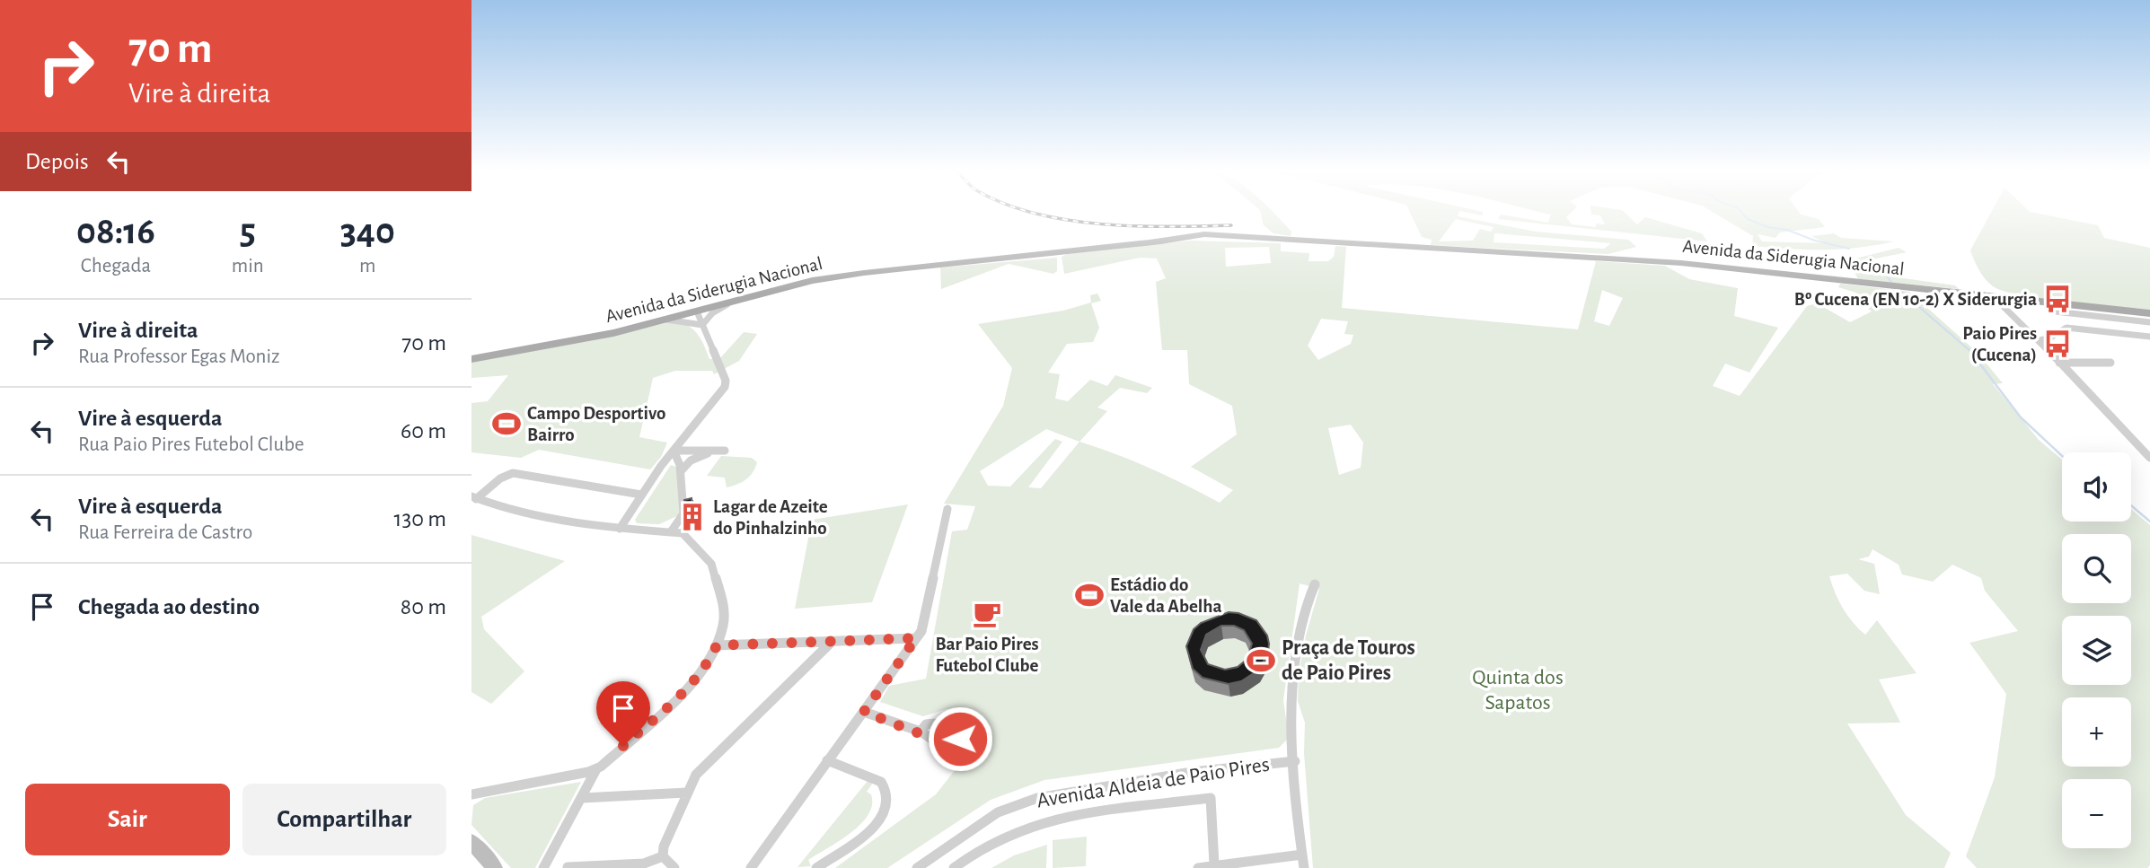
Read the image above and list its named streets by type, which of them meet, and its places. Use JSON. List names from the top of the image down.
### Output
{
  "streets": {
    "main road": ["Avenida da Siderugia Nacional"],
    "street": ["Avenida Aldeia de Paio Pires"]
  },
  "parks": ["Quinta dos Sapatos"],
  "places": {
    "bus stop": ["Bº Cucena (EN 10-2) X Siderurgia", "Paio Pires (Cucena)"],
    "sports": ["Campo Desportivo Bairro", "Estádio do Vale da Abelha", "Praça de Touros de Paio Pires"],
    "building": ["Lagar de Azeite do Pinhalzinho"],
    "cafe": ["Bar Paio Pires Futebol Clube"]
  },
  "page": {
    "turn": ["70 m", "Vire à direita"],
    "then": "Depois",
    "eta": [
      "08:16",
      "Chegada",
      "5",
      "min",
      "340",
      "m"
    ],
    "list": [
      {
        "name": "Vire à direita",
        "note": "Rua Professor Egas Moniz",
        "value": "70 m"
      },
      {
        "name": "Vire à esquerda",
        "note": "Rua Paio Pires Futebol Clube",
        "value": "60 m"
      },
      {
        "name": "Vire à esquerda",
        "note": "Rua Ferreira de Castro",
        "value": "130 m"
      },
      {
        "name": "Chegada ao destino",
        "value": "80 m"
      }
    ],
    "map_buttons": ["+", "−"],
    "buttons": ["Sair", "Compartilhar"]
  }
}
